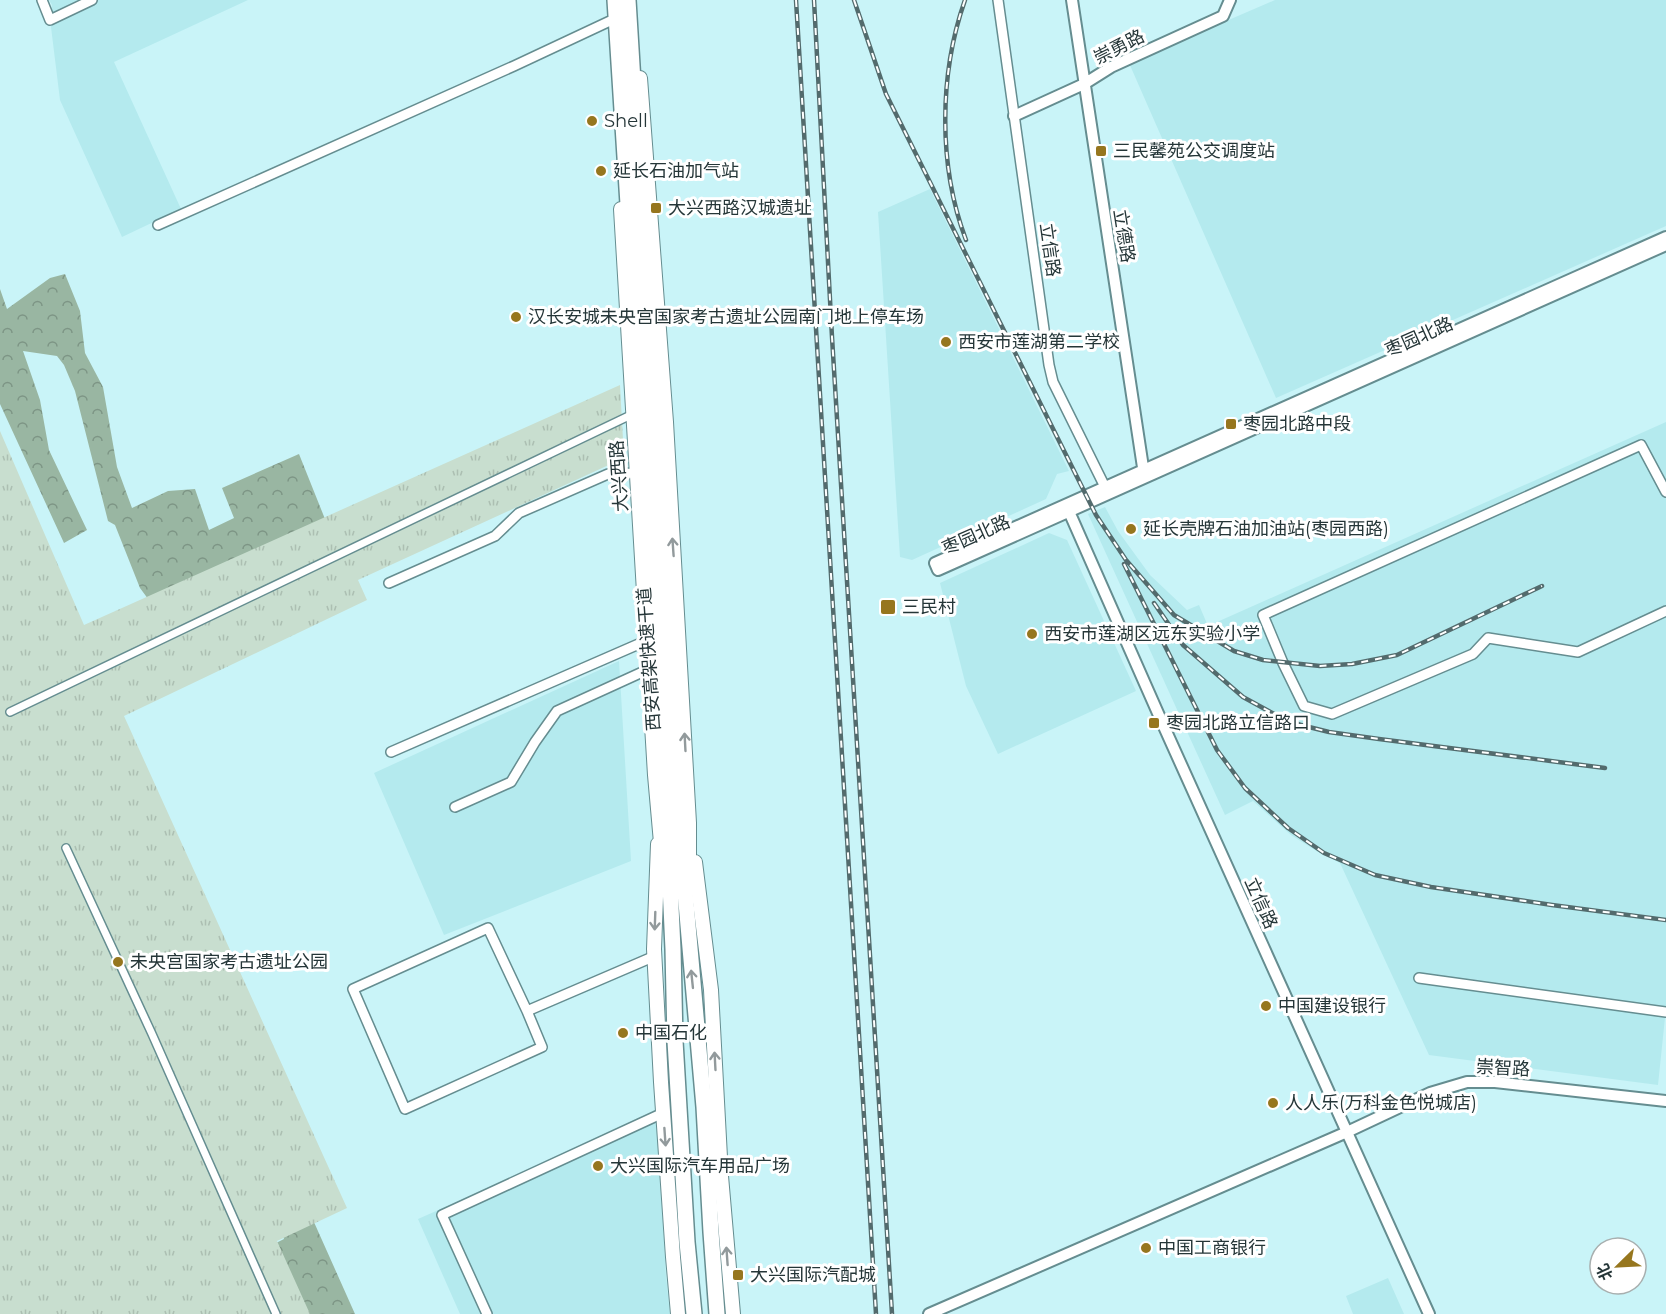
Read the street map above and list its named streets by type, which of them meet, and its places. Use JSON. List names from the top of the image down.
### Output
{
  "streets": {
    "highway": ["西安高架快速干道"],
    "main road": ["大兴西路"],
    "street": [
      "崇勇路",
      "立德路",
      "立信路",
      "枣园北路",
      "崇智路"
    ]
  },
  "crossings": [
    ["崇勇路", "立德路"],
    ["崇勇路", "立信路"],
    ["立德路", "枣园北路"],
    ["立信路", "枣园北路"],
    ["立信路", "崇智路"],
    ["大兴西路", "西安高架快速干道"]
  ],
  "places": {
    "other": [
      "Shell",
      "延长石油加气站",
      "汉长安城未央宫国家考古遗址公园南门地上停车场",
      "西安市莲湖第二学校",
      "延长壳牌石油加油站(枣园西路)",
      "西安市莲湖区远东实验小学",
      "未央宫国家考古遗址公园",
      "中国建设银行",
      "中国石化",
      "人人乐(万科金色悦城店)",
      "大兴国际汽车用品广场",
      "中国工商银行"
    ],
    "transit": [
      "三民馨苑公交调度站",
      "大兴西路汉城遗址",
      "枣园北路中段",
      "三民村",
      "枣园北路立信路口",
      "大兴国际汽配城"
    ]
  },
  "north": "bottom left"
}
